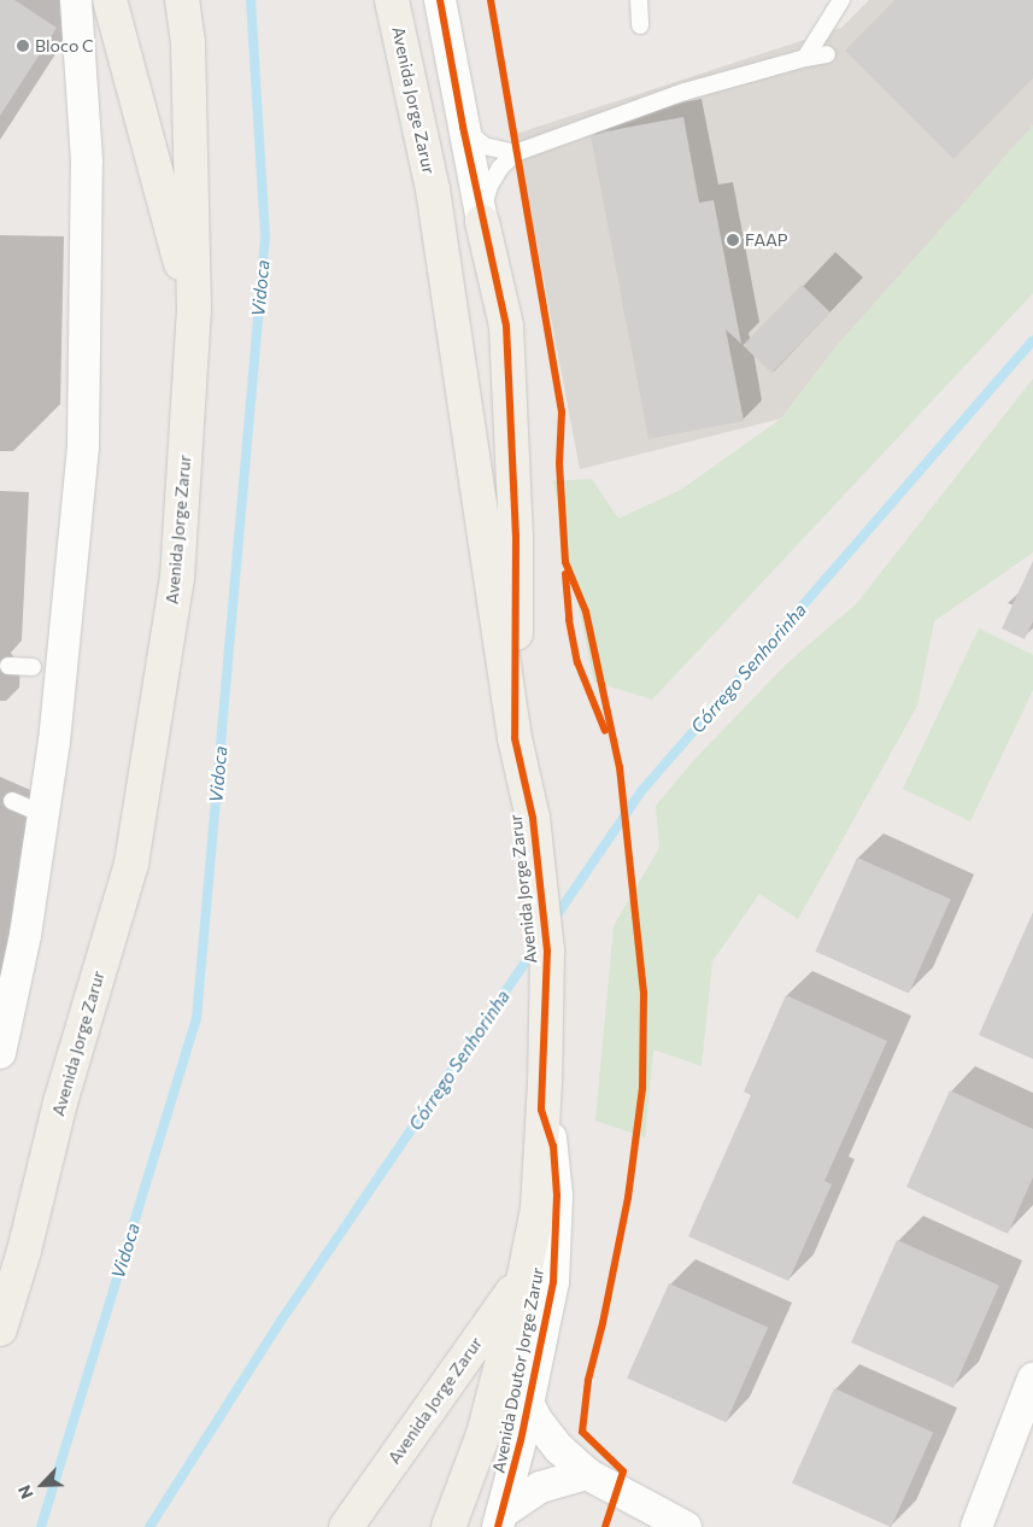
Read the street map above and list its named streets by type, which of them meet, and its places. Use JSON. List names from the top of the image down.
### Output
{
  "streets": {
    "main road": ["Avenida Jorge Zarur"],
    "street": ["Avenida Doutor Jorge Zarur"]
  },
  "crossings": [
    ["Avenida Jorge Zarur", "Avenida Doutor Jorge Zarur"]
  ],
  "water": ["Vidoca", "Córrego Senhorinha"],
  "places": ["Bloco C", "FAAP"],
  "north": "bottom left"
}
